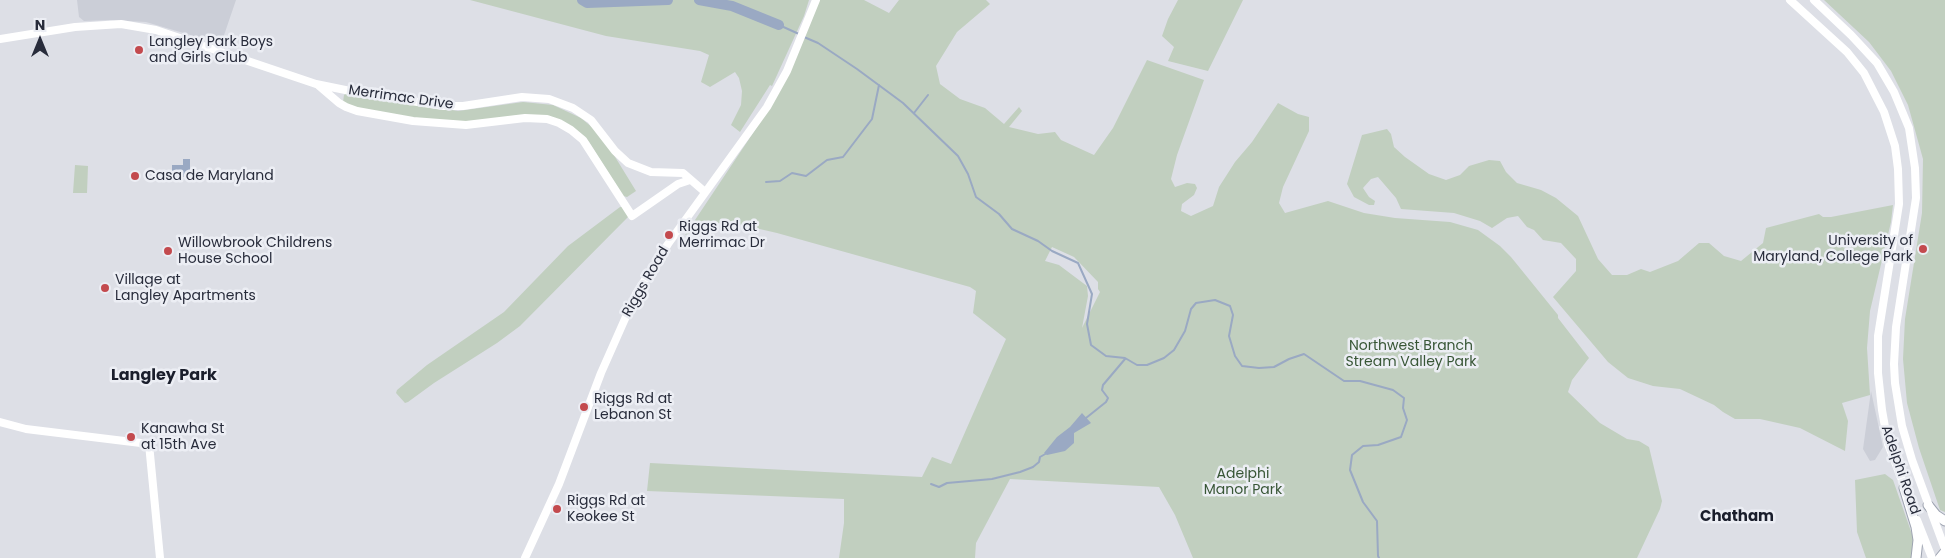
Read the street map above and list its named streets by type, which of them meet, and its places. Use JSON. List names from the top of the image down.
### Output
{
  "streets": {
    "main road": ["Merrimac Drive", "Riggs Road", "Adelphi Road"]
  },
  "districts": ["Langley Park", "Chatham"],
  "parks": ["Northwest Branch Stream Valley Park", "Adelphi Manor Park"],
  "places": [
    "Langley Park Boys and Girls Club",
    "Casa de Maryland",
    "Riggs Rd at Merrimac Dr",
    "University of Maryland, College Park",
    "Willowbrook Childrens House School",
    "Village at Langley Apartments",
    "Riggs Rd at Lebanon St",
    "Kanawha St at 15th Ave",
    "Riggs Rd at Keokee St"
  ],
  "north": "top"
}
